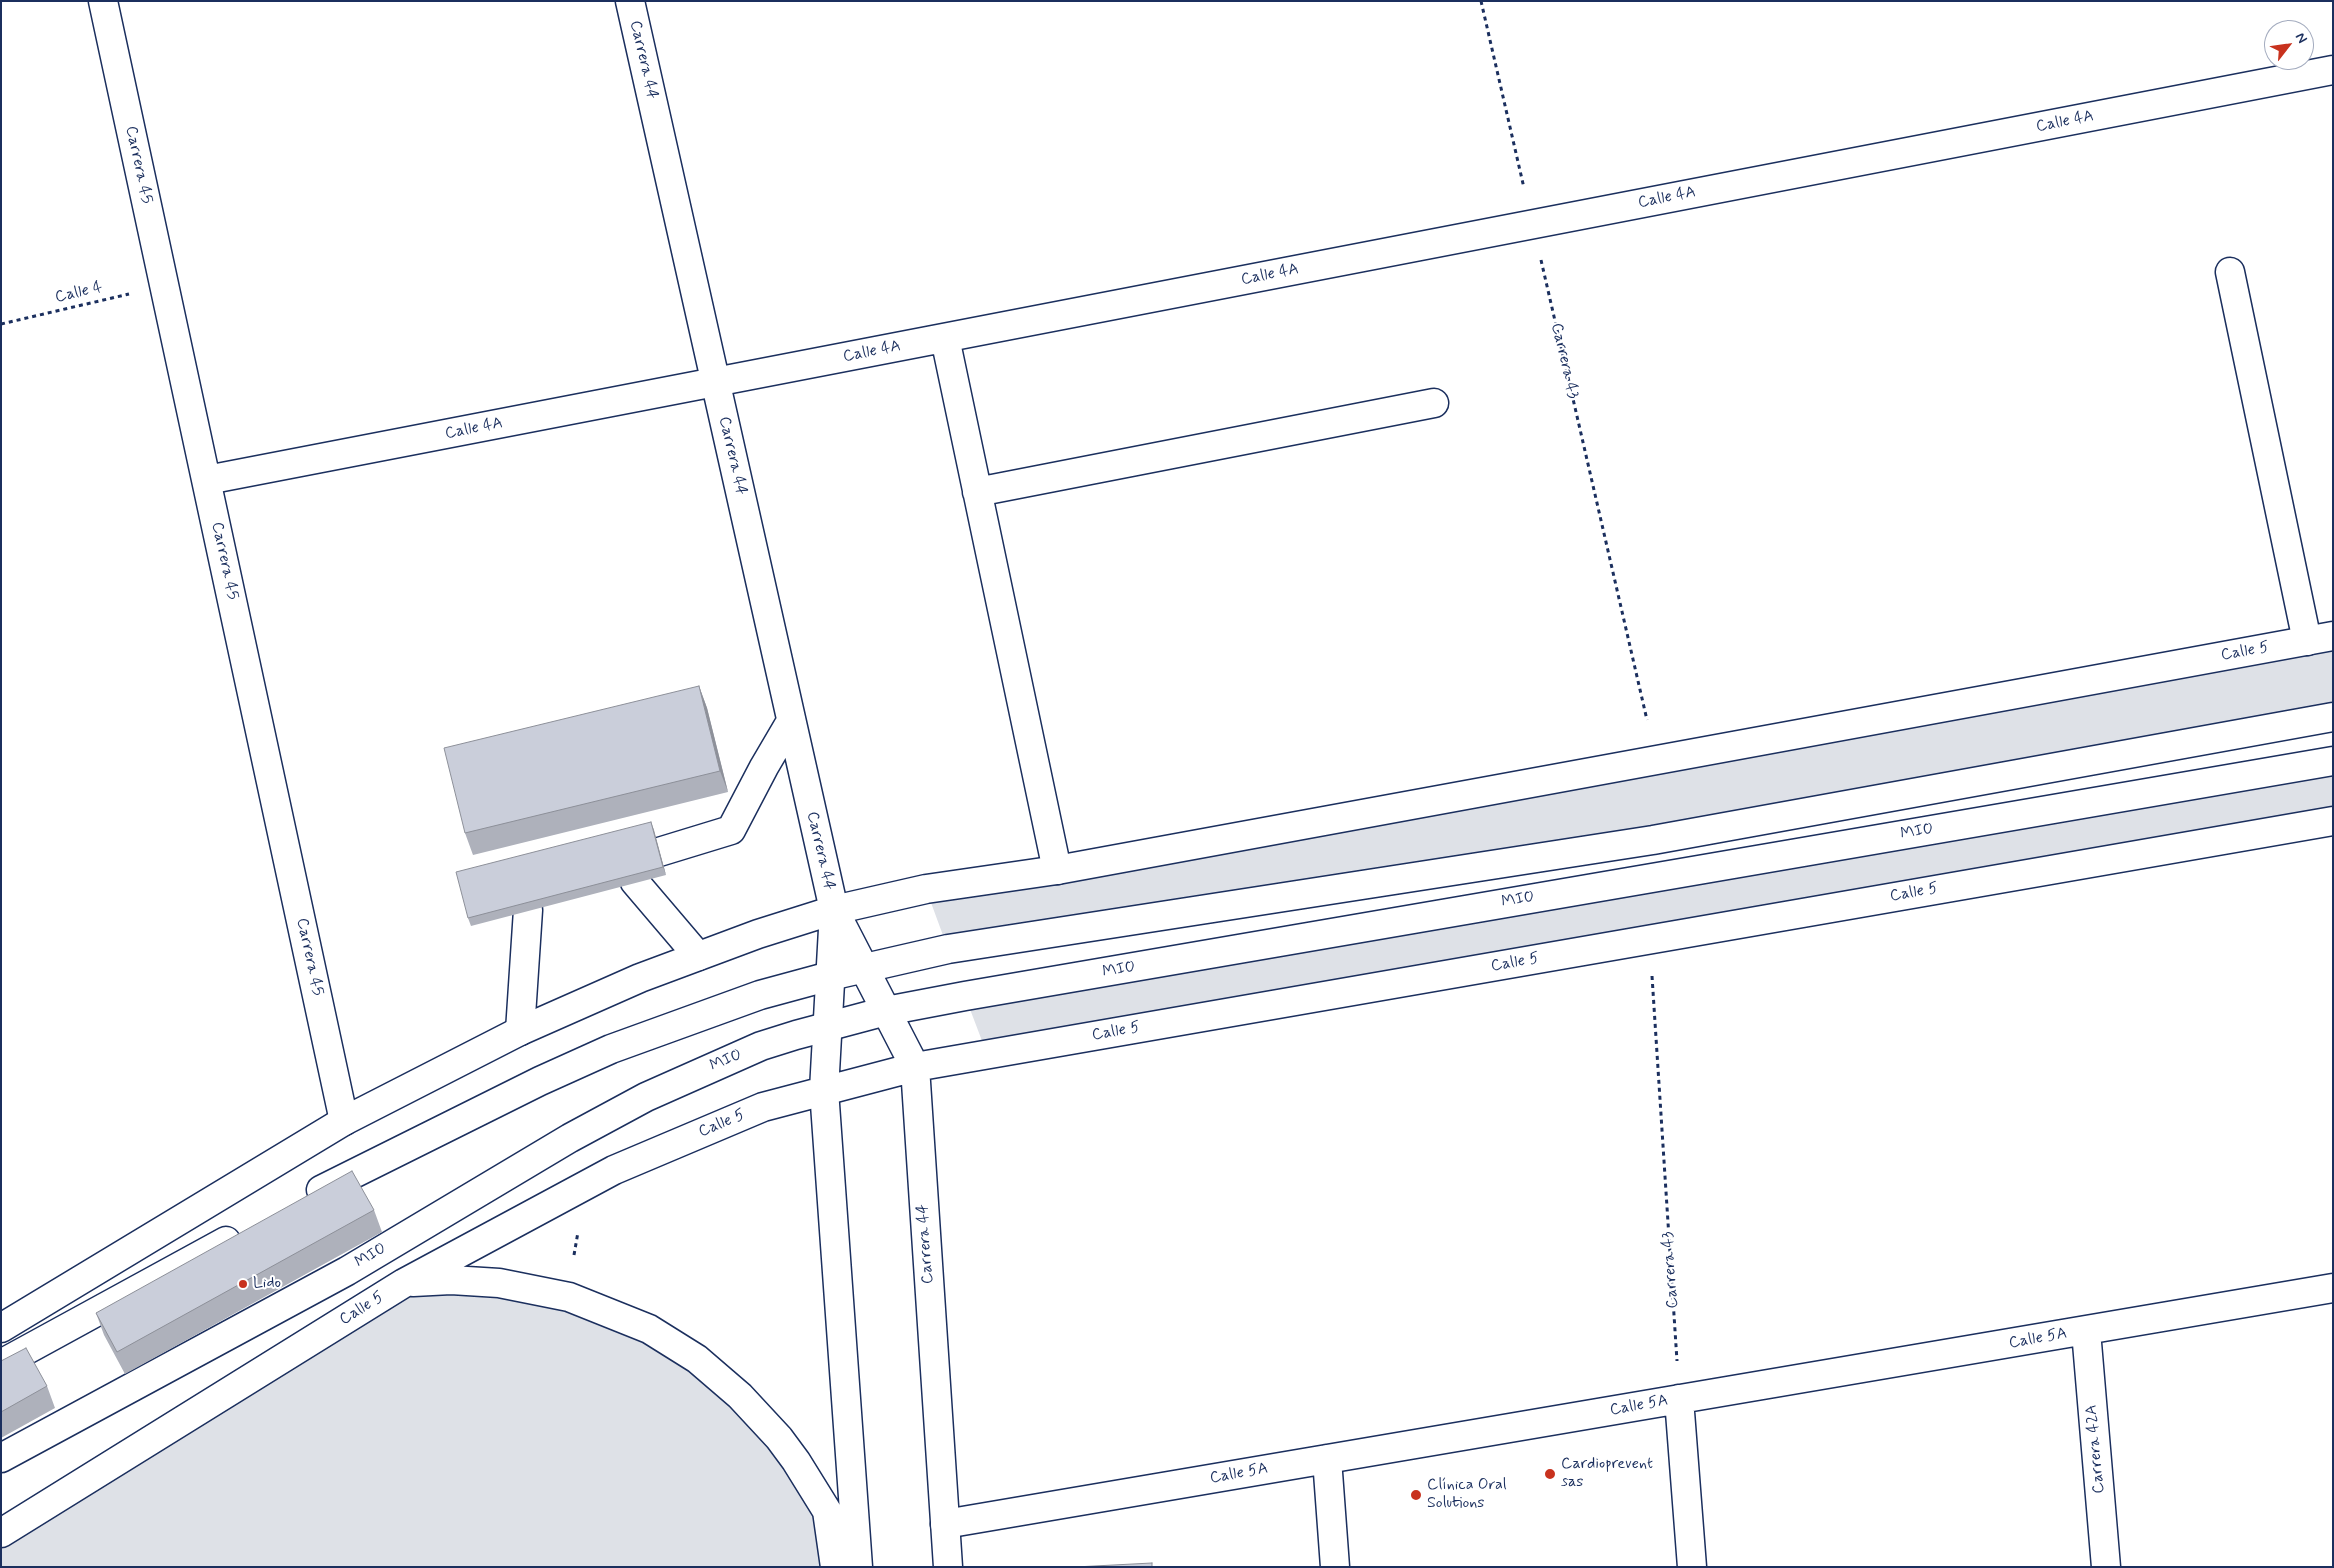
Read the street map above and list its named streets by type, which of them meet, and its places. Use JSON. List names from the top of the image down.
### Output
{
  "streets": {
    "main road": [
      "Carrera 44",
      "Calle 4A",
      "Carrera 45",
      "Calle 5",
      "MIO",
      "Calle 5A",
      "Carrera 42A"
    ],
    "path": ["Calle 4", "Carrera 43"]
  },
  "crossings": [
    ["Carrera 44", "Calle 4A"],
    ["Carrera 44", "Calle 5"],
    ["Carrera 44", "MIO"],
    ["Carrera 44", "Calle 5A"],
    ["Calle 4A", "Carrera 45"],
    ["Calle 4A", "Carrera 43"],
    ["Carrera 45", "Calle 4"],
    ["Carrera 45", "Calle 5"],
    ["Carrera 43", "Calle 5A"],
    ["Calle 5A", "Carrera 42A"]
  ],
  "places": ["Lido", "Cardioprevent sas", "Clínica Oral Solutions"],
  "north": "top right"
}
